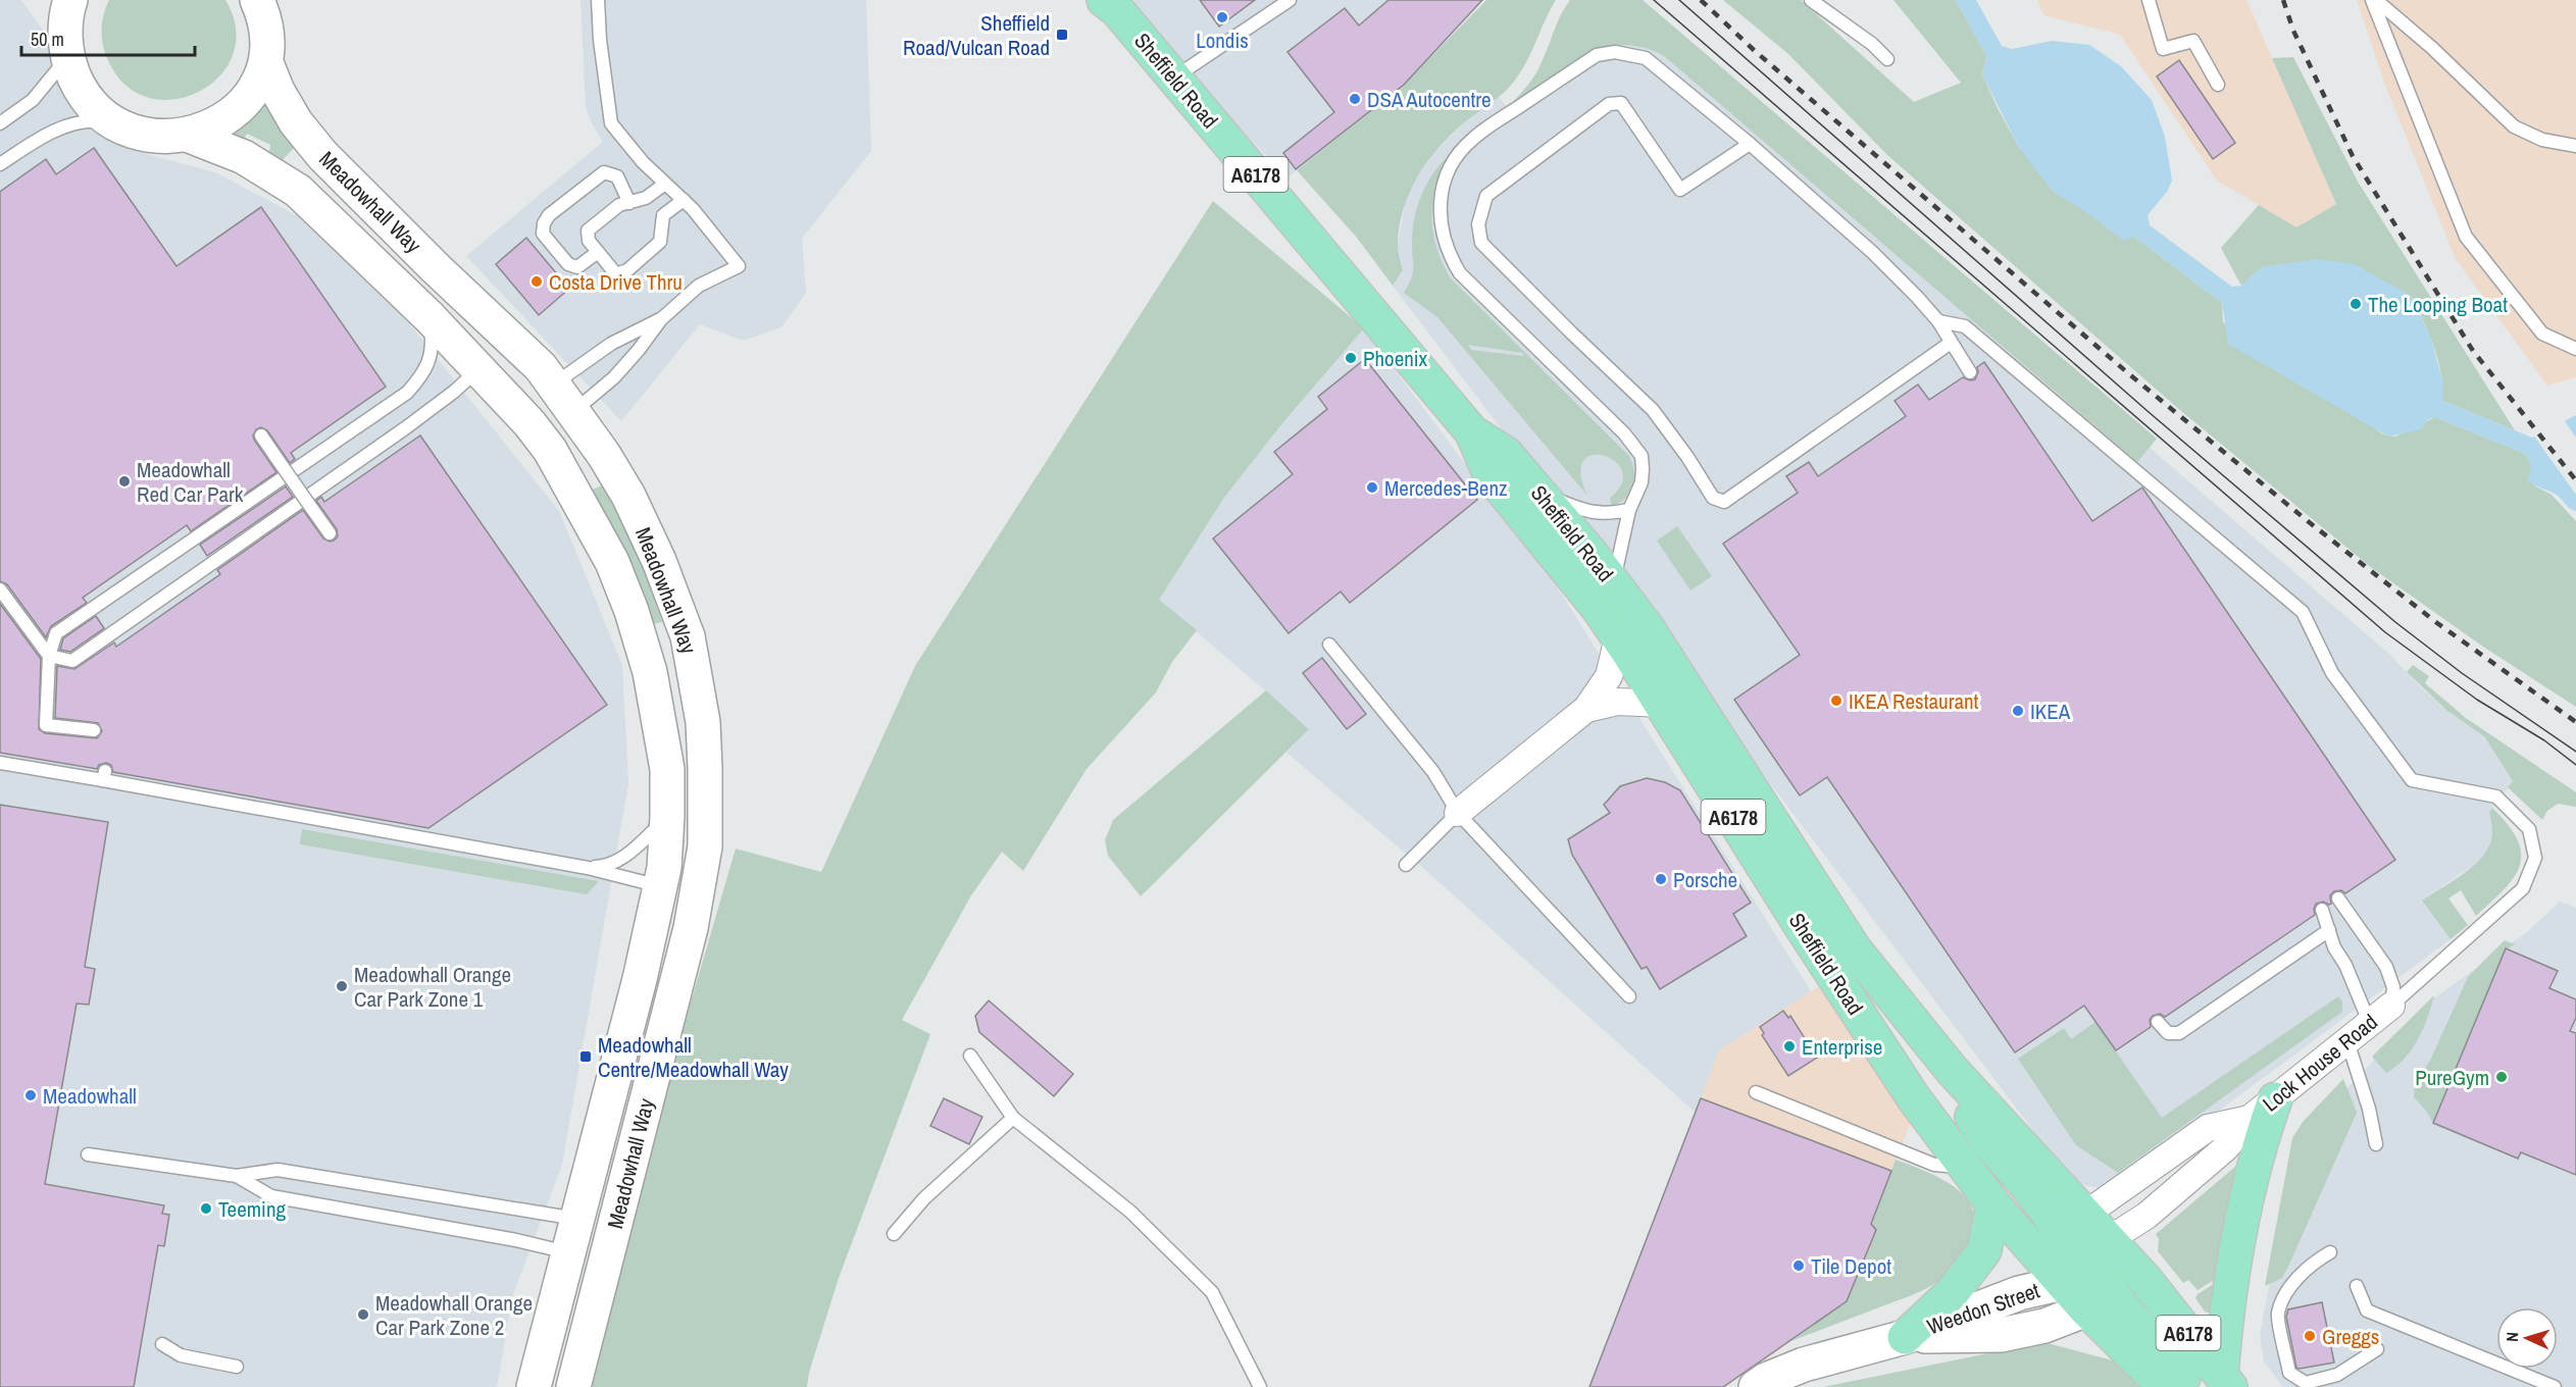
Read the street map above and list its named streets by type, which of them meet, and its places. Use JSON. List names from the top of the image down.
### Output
{
  "streets": {
    "main road": ["Sheffield Road", "A6178"],
    "street": ["Meadowhall Way", "Lock House Road", "Weedon Street"]
  },
  "crossings": [
    ["Sheffield Road", "A6178"],
    ["Sheffield Road", "Lock House Road"],
    ["Sheffield Road", "Weedon Street"],
    ["A6178", "Lock House Road"],
    ["A6178", "Weedon Street"]
  ],
  "places": {
    "other": [
      "Londis",
      "DSA Autocentre",
      "Costa Drive Thru",
      "The Looping Boat",
      "Phoenix",
      "Meadowhall Red Car Park",
      "Mercedes-Benz",
      "IKEA Restaurant",
      "IKEA",
      "Porsche",
      "Meadowhall Orange Car Park Zone 1",
      "Enterprise",
      "PureGym",
      "Meadowhall",
      "Teeming",
      "Tile Depot",
      "Meadowhall Orange Car Park Zone 2",
      "Greggs"
    ],
    "transit": ["Sheffield Road/Vulcan Road", "Meadowhall Centre/Meadowhall Way"]
  },
  "scale_bar": "50 m",
  "north": "left"
}
